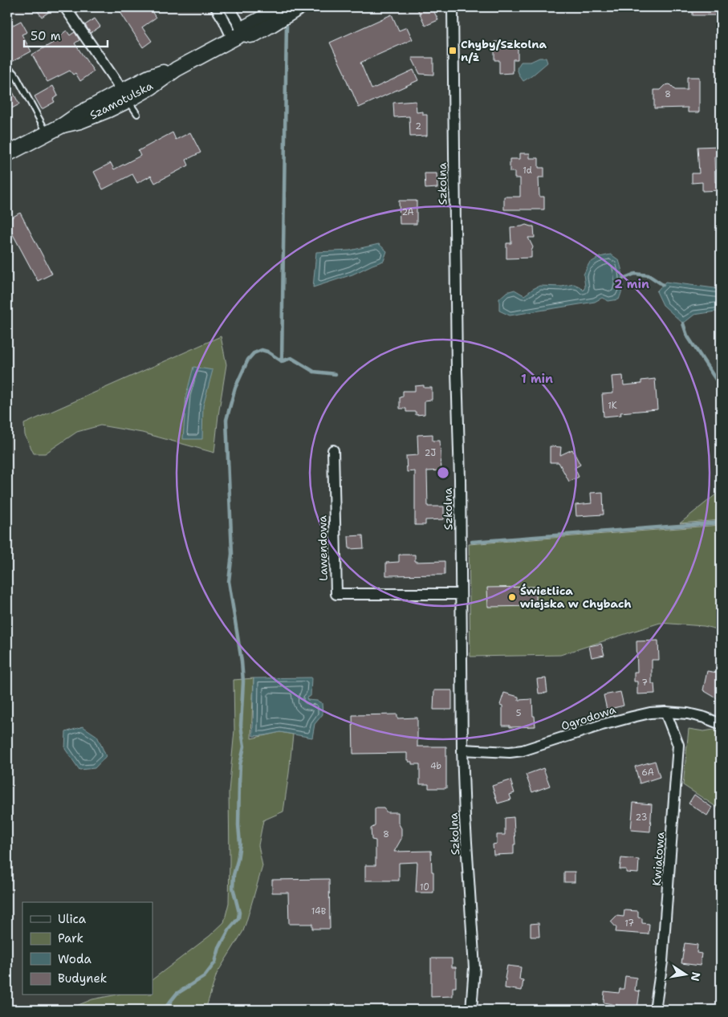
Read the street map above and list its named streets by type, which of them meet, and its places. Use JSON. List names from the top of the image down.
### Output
{
  "streets": {
    "street": [
      "Szamotulska",
      "Szkolna",
      "Lawendowa",
      "Ogrodowa",
      "Kwiatowa"
    ]
  },
  "crossings": [
    ["Szkolna", "Lawendowa"],
    ["Szkolna", "Ogrodowa"],
    ["Ogrodowa", "Kwiatowa"]
  ],
  "places": {
    "transit": ["Chyby/Szkolna n/ż"],
    "other": ["Świetlica wiejska w Chybach"]
  },
  "house_numbers": [
    "8",
    "2",
    "1d",
    "2A",
    "1K",
    "2J",
    "7",
    "5",
    "4b",
    "6A",
    "23",
    "8",
    "10",
    "14B",
    "17"
  ],
  "legend": [
    "Ulica",
    "Park",
    "Woda",
    "Budynek"
  ],
  "scale_bar": "50 m",
  "north": "right",
  "rings": ["2 min", "1 min"]
}
